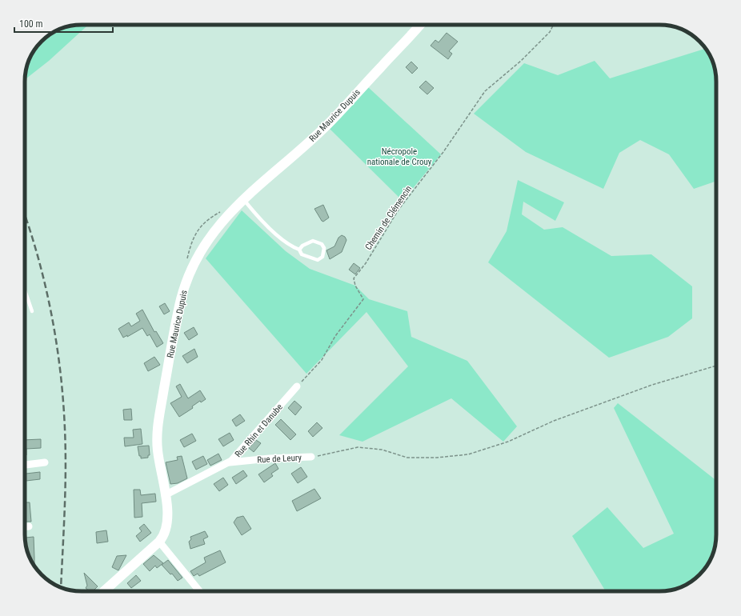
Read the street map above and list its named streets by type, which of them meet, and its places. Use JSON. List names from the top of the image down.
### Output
{
  "streets": {
    "main road": ["Rue Maurice Dupuis"],
    "street": ["Rue Rhin et Danube", "Rue de Leury"],
    "path": ["Chemin de Clémencin"]
  },
  "crossings": [
    ["Rue Maurice Dupuis", "Rue Rhin et Danube"],
    ["Chemin de Clémencin", "Rue Rhin et Danube"],
    ["Rue Rhin et Danube", "Rue de Leury"]
  ],
  "parks": ["Nécropole nationale de Crouy"],
  "scale_bar": "100 m"
}
